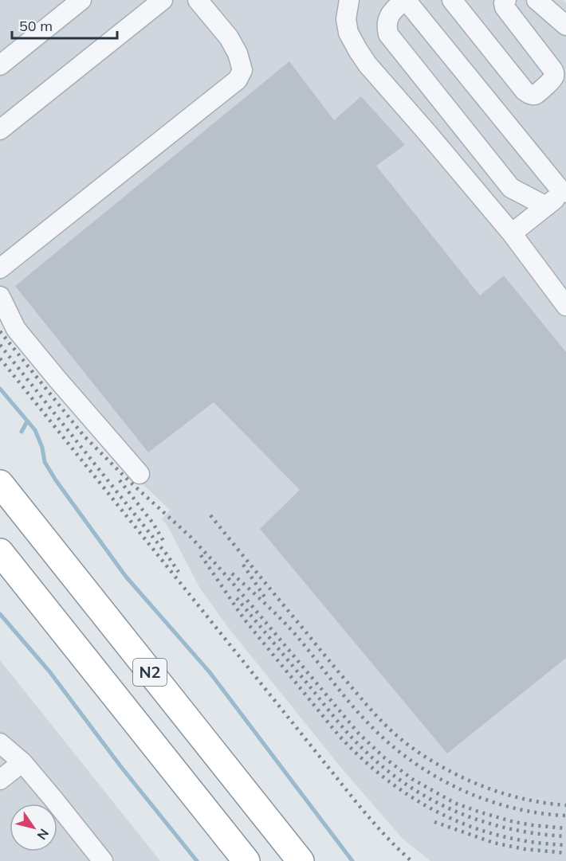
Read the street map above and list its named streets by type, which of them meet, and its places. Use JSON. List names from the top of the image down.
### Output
{
  "streets": {
    "highway": ["N2"]
  },
  "scale_bar": "50 m",
  "north": "bottom right"
}
